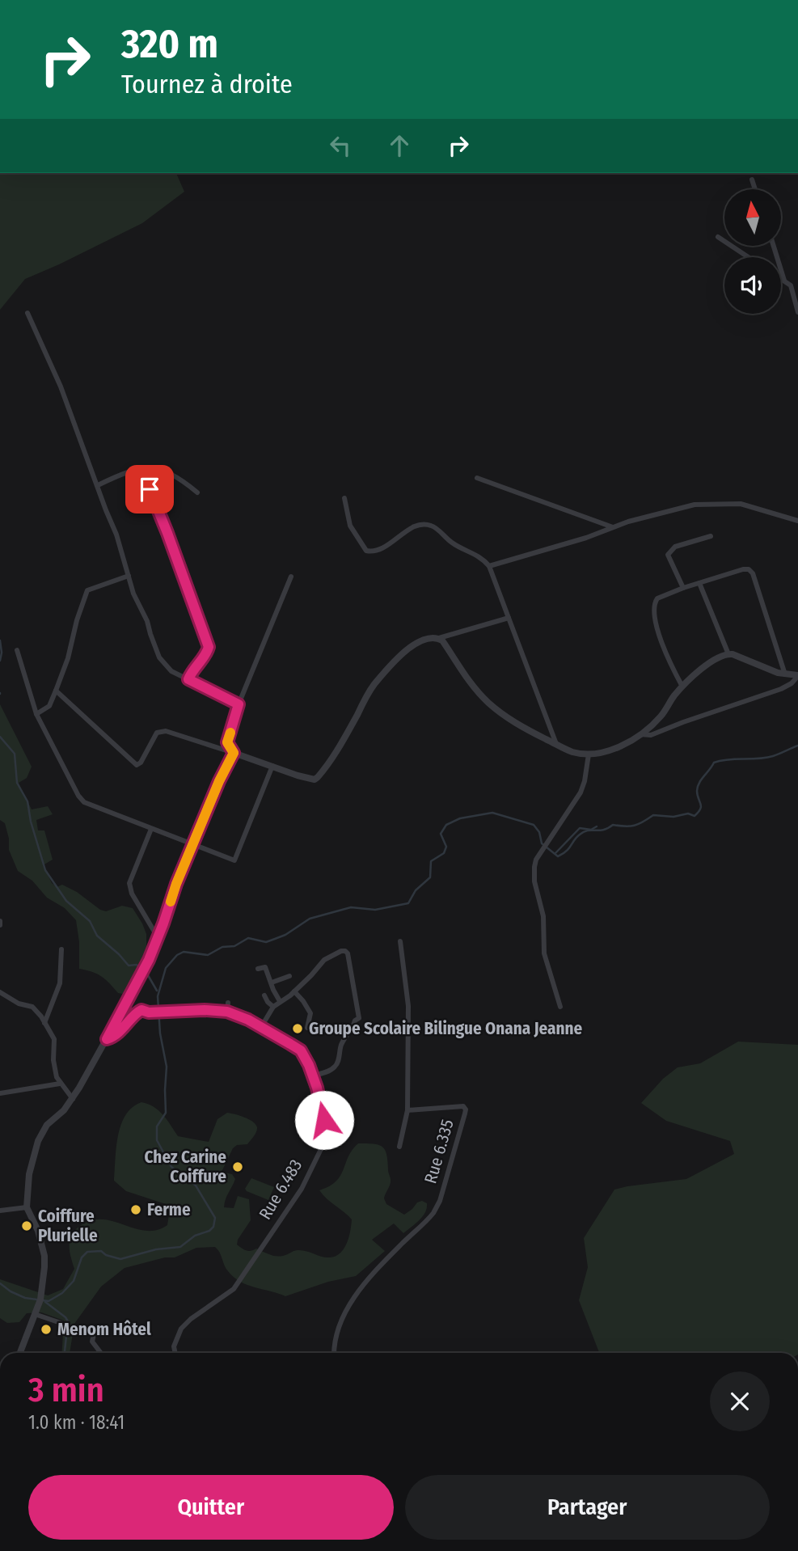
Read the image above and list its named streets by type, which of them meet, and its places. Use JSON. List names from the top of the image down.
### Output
{
  "streets": {
    "street": ["Rue 6.335", "Rue 6.483"]
  },
  "places": [
    "Groupe Scolaire Bilingue Onana Jeanne",
    "Chez Carine Coiffure",
    "Ferme",
    "Coiffure Plurielle",
    "Menom Hôtel"
  ],
  "north": "top",
  "page": {
    "turn": ["320 m", "Tournez à droite"],
    "heading": ["3 min", "1.0 km · 18:41"],
    "buttons": ["Quitter", "Partager"]
  }
}
